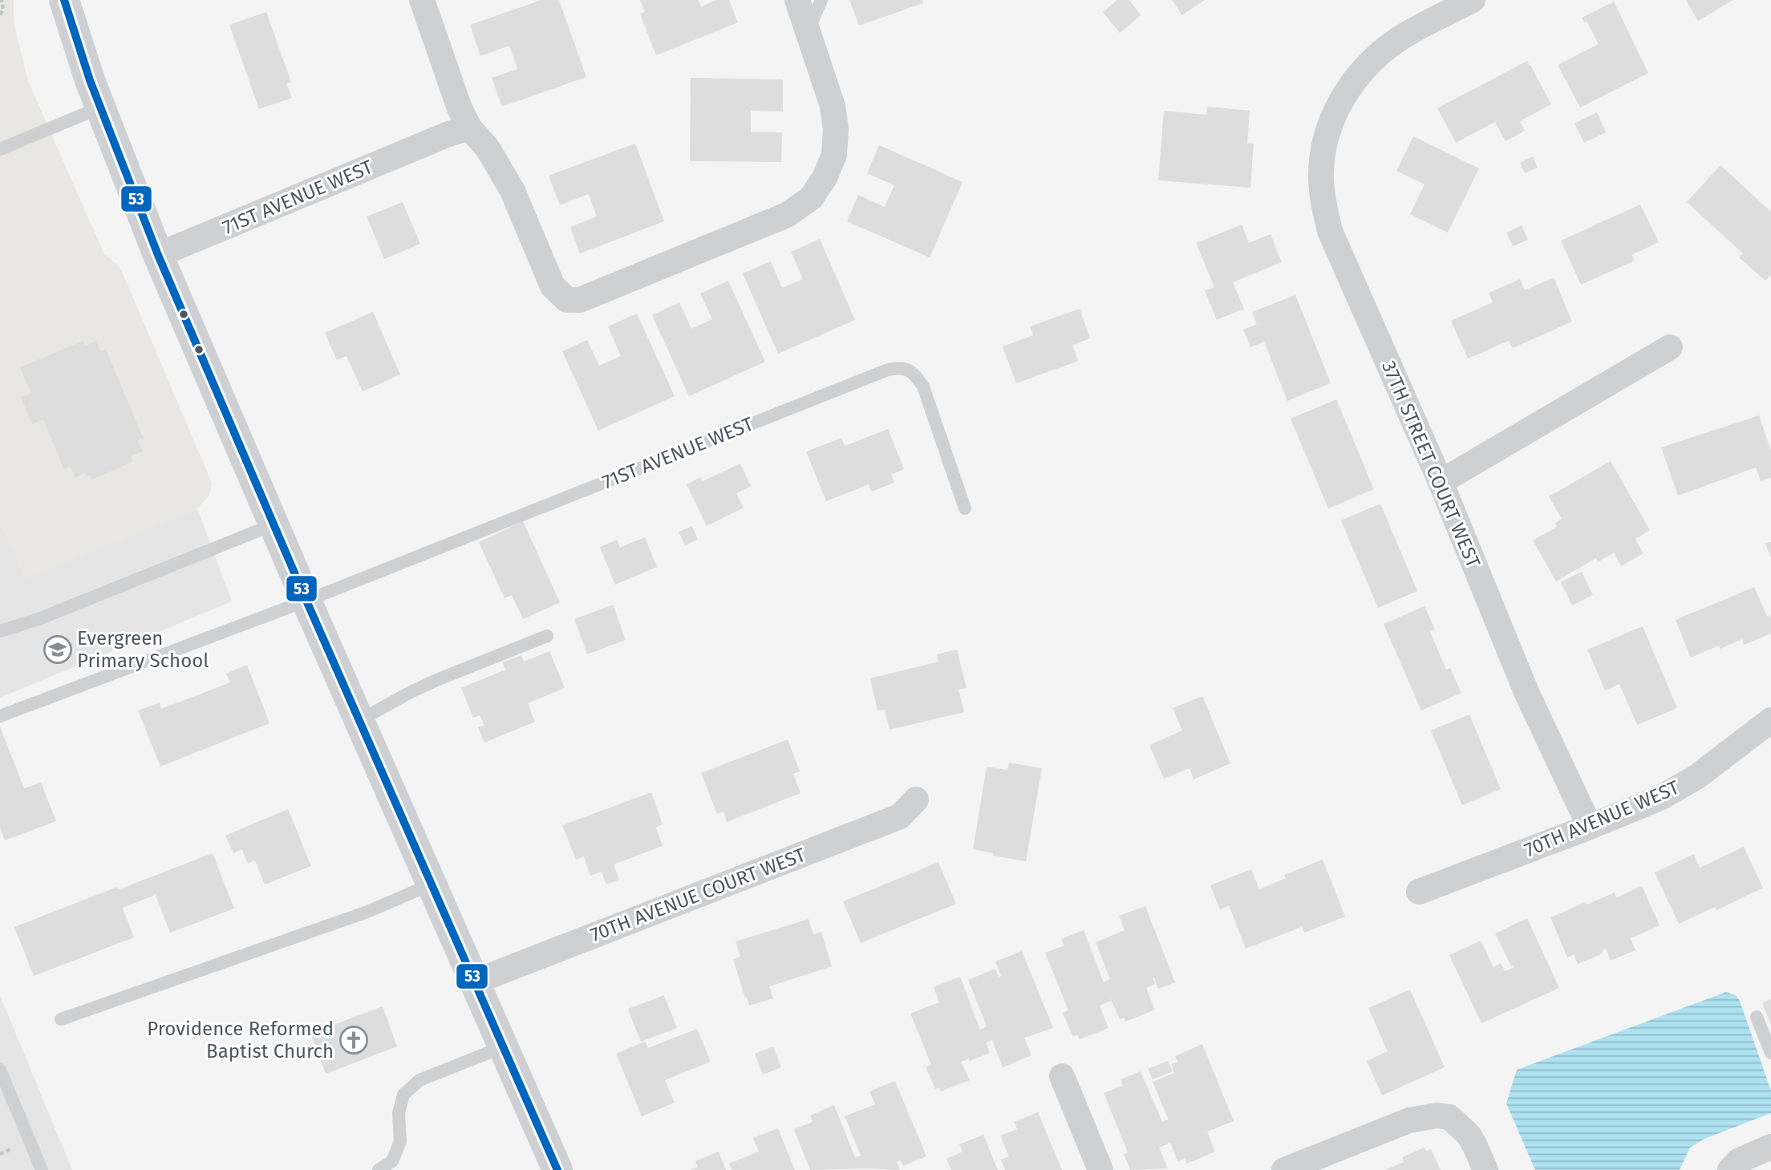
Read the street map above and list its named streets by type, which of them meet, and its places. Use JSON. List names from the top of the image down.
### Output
{
  "streets": {
    "street": [
      "71ST AVENUE WEST",
      "37TH STREET COURT WEST",
      "70TH AVENUE WEST",
      "70TH AVENUE COURT WEST"
    ]
  },
  "crossings": [
    ["37TH STREET COURT WEST", "70TH AVENUE WEST"]
  ],
  "places": {
    "school or university": ["Evergreen Primary School"],
    "church": ["Providence Reformed Baptist Church"]
  },
  "lines": ["transit line 53"]
}
